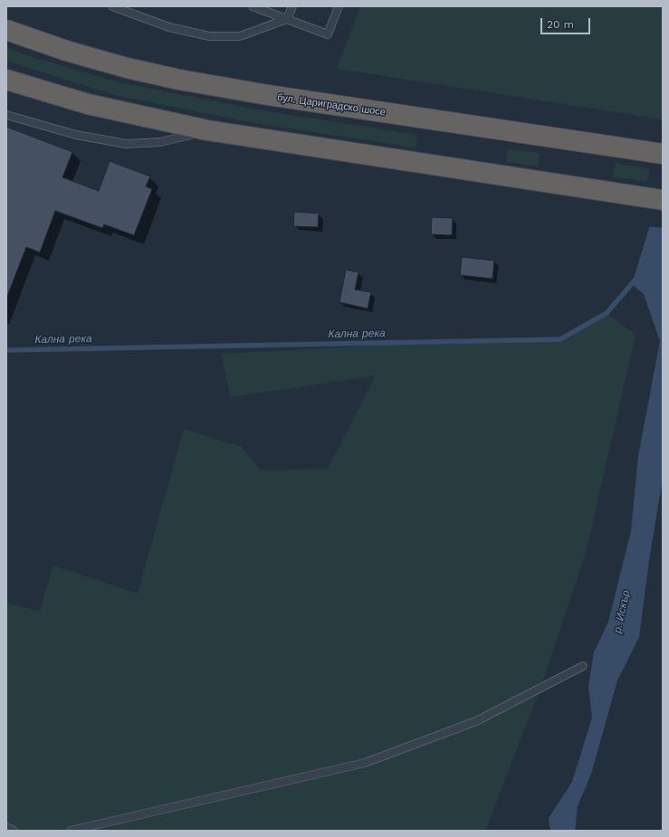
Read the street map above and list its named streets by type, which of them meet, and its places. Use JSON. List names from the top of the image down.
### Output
{
  "streets": {
    "highway": ["бул. Цариградско шосе"]
  },
  "water": ["Кална река", "р. Искър"],
  "scale_bar": "20 m"
}
